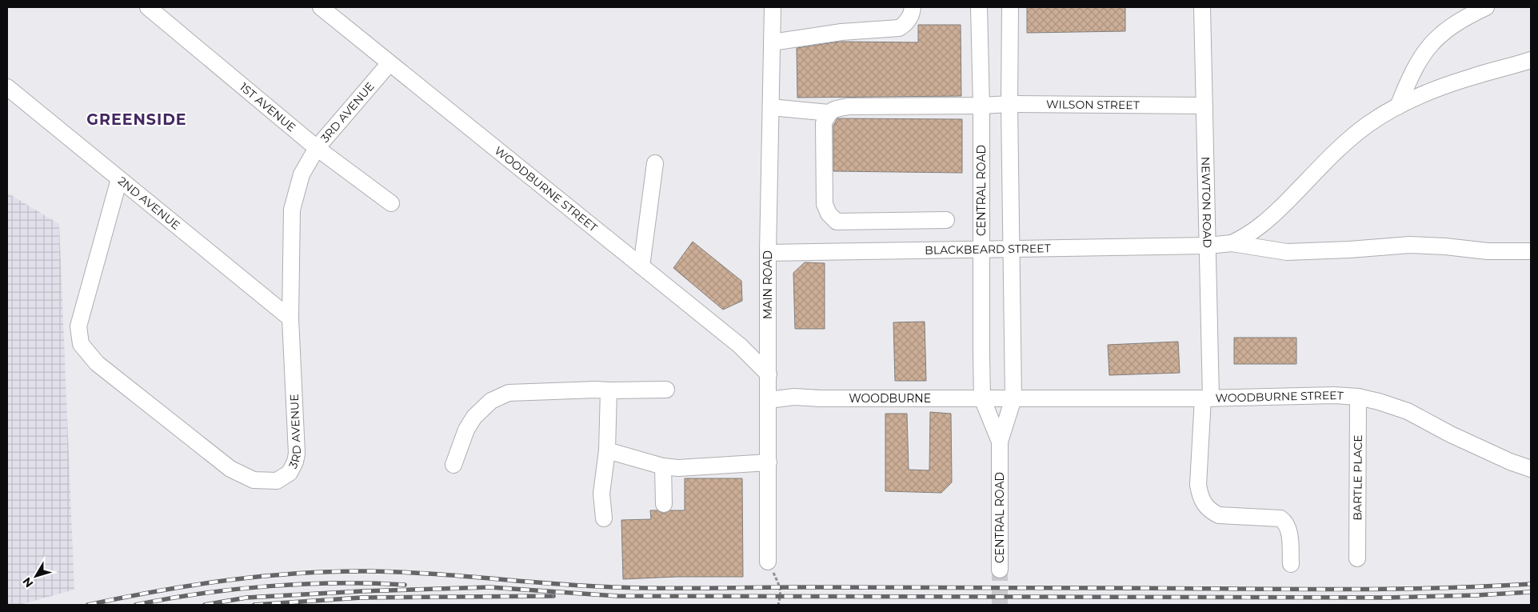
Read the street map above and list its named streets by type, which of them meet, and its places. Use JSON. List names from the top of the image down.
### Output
{
  "streets": {
    "street": [
      "WILSON STREET",
      "1ST AVENUE",
      "3RD AVENUE",
      "WOODBURNE STREET",
      "CENTRAL ROAD",
      "NEWTON ROAD",
      "2ND AVENUE",
      "BLACKBEARD STREET",
      "MAIN ROAD",
      "WOODBURNE",
      "BARTLE PLACE"
    ]
  },
  "crossings": [
    ["WILSON STREET", "CENTRAL ROAD"],
    ["WILSON STREET", "NEWTON ROAD"],
    ["1ST AVENUE", "3RD AVENUE"],
    ["3RD AVENUE", "WOODBURNE STREET"],
    ["3RD AVENUE", "2ND AVENUE"],
    ["WOODBURNE STREET", "CENTRAL ROAD"],
    ["WOODBURNE STREET", "NEWTON ROAD"],
    ["WOODBURNE STREET", "MAIN ROAD"],
    ["WOODBURNE STREET", "WOODBURNE"],
    ["WOODBURNE STREET", "BARTLE PLACE"],
    ["CENTRAL ROAD", "BLACKBEARD STREET"],
    ["CENTRAL ROAD", "WOODBURNE"],
    ["NEWTON ROAD", "BLACKBEARD STREET"],
    ["BLACKBEARD STREET", "MAIN ROAD"],
    ["MAIN ROAD", "WOODBURNE"]
  ],
  "districts": ["GREENSIDE"],
  "north": "bottom left"
}
